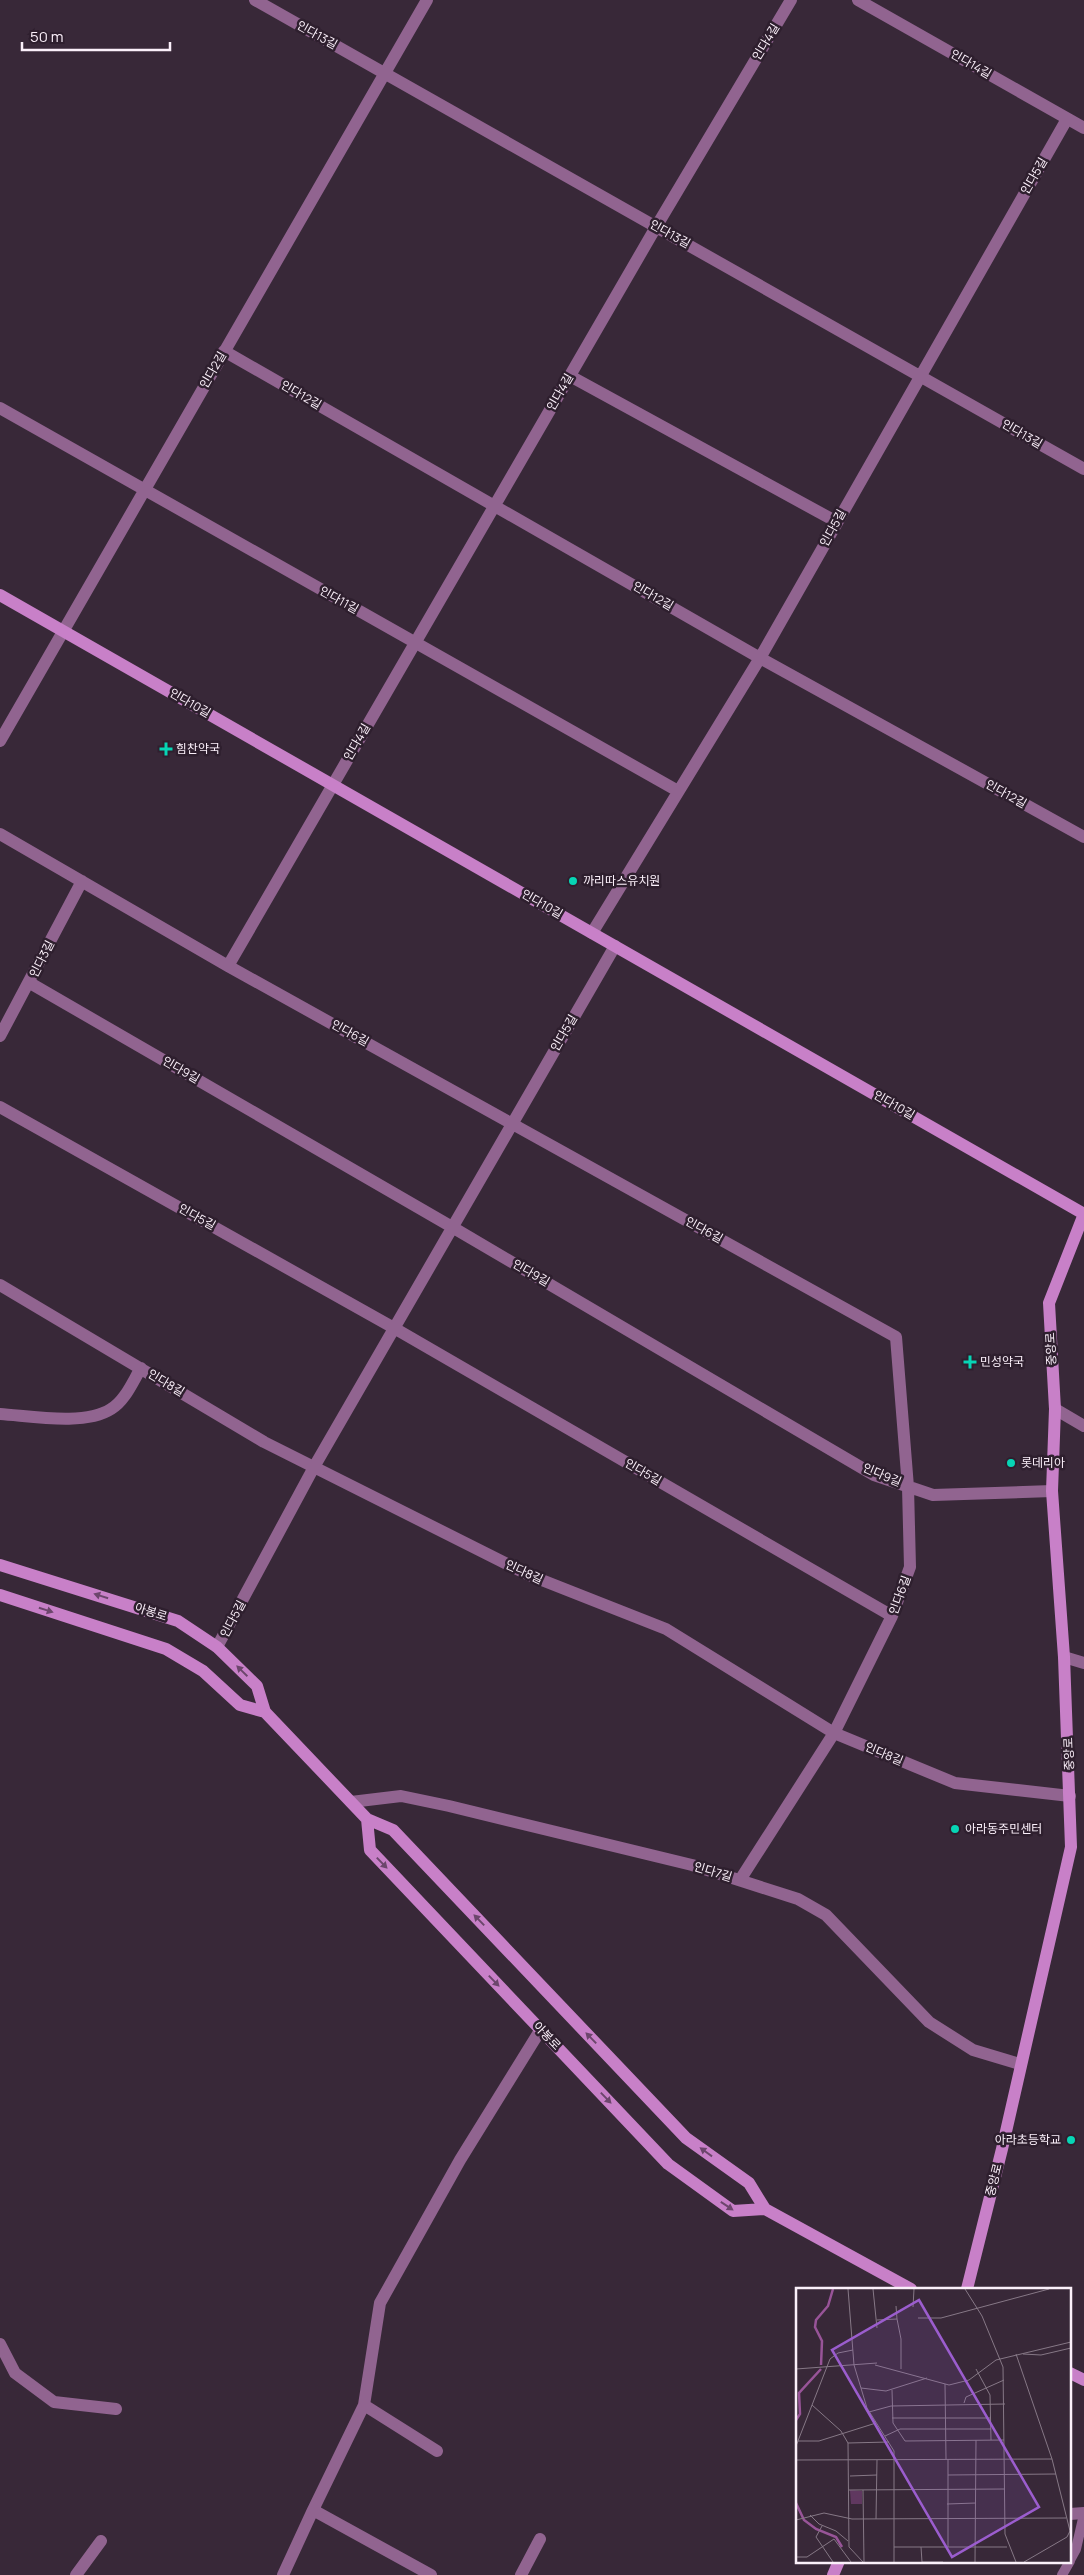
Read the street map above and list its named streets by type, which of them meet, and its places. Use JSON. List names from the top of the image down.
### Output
{
  "streets": {
    "main road": ["인다10길", "중앙로", "아봉로"],
    "street": [
      "인다13길",
      "인다4길",
      "인다14길",
      "인다5길",
      "인다2길",
      "인다12길",
      "인다11길",
      "인다3길",
      "인다6길",
      "인다9길",
      "인다8길",
      "인다7길"
    ]
  },
  "crossings": [
    ["인다13길", "인다4길"],
    ["인다13길", "인다5길"],
    ["인다13길", "인다2길"],
    ["인다4길", "인다12길"],
    ["인다4길", "인다11길"],
    ["인다4길", "인다10길"],
    ["인다4길", "인다6길"],
    ["인다14길", "인다5길"],
    ["인다5길", "인다12길"],
    ["인다5길", "인다11길"],
    ["인다5길", "인다10길"],
    ["인다5길", "인다6길"],
    ["인다5길", "인다9길"],
    ["인다5길", "인다8길"],
    ["인다5길", "아봉로"],
    ["인다2길", "인다12길"],
    ["인다2길", "인다11길"],
    ["인다2길", "인다10길"],
    ["인다10길", "중앙로"],
    ["인다3길", "인다6길"],
    ["인다3길", "인다9길"],
    ["인다6길", "인다9길"],
    ["인다6길", "인다8길"],
    ["인다6길", "인다7길"],
    ["인다9길", "중앙로"],
    ["중앙로", "인다8길"],
    ["중앙로", "인다7길"],
    ["아봉로", "인다7길"]
  ],
  "places": {
    "health": ["힘찬약국", "민성약국"],
    "other": [
      "까리따스유치원",
      "롯데리아",
      "아라동주민센터",
      "아라초등학교"
    ]
  },
  "scale_bar": "50 m"
}
